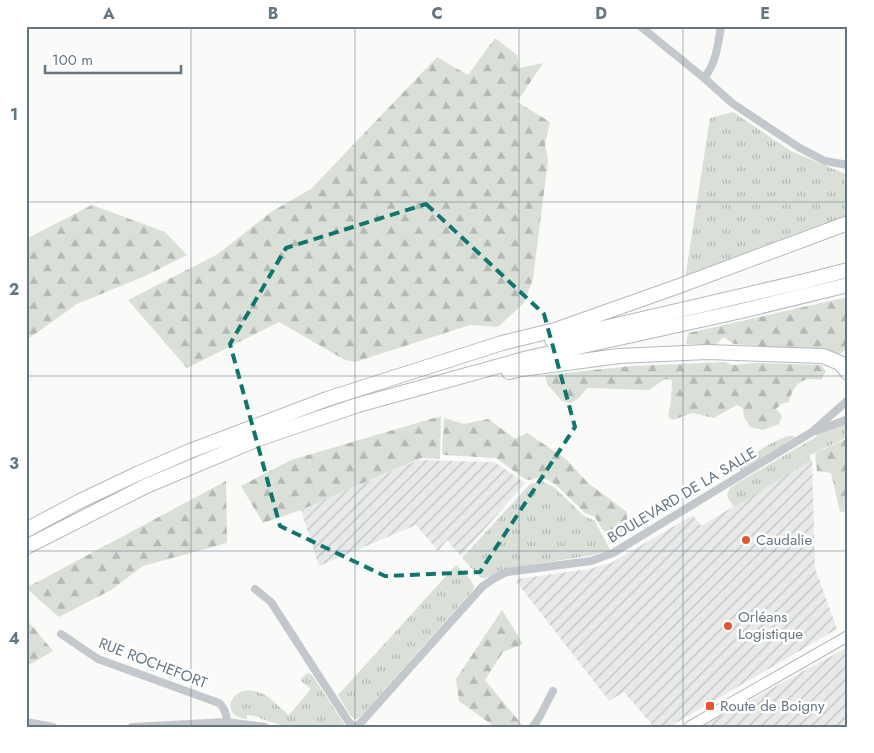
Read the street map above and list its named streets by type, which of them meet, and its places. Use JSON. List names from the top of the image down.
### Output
{
  "streets": {
    "street": ["BOULEVARD DE LA SALLE", "RUE ROCHEFORT"]
  },
  "places": {
    "other": ["Caudalie", "Orléans Logistique"],
    "transit": ["Route de Boigny"]
  },
  "scale_bar": "100 m",
  "grid": {
    "columns": [
      "A",
      "B",
      "C",
      "D",
      "E"
    ],
    "rows": [
      "1",
      "2",
      "3",
      "4"
    ]
  }
}
